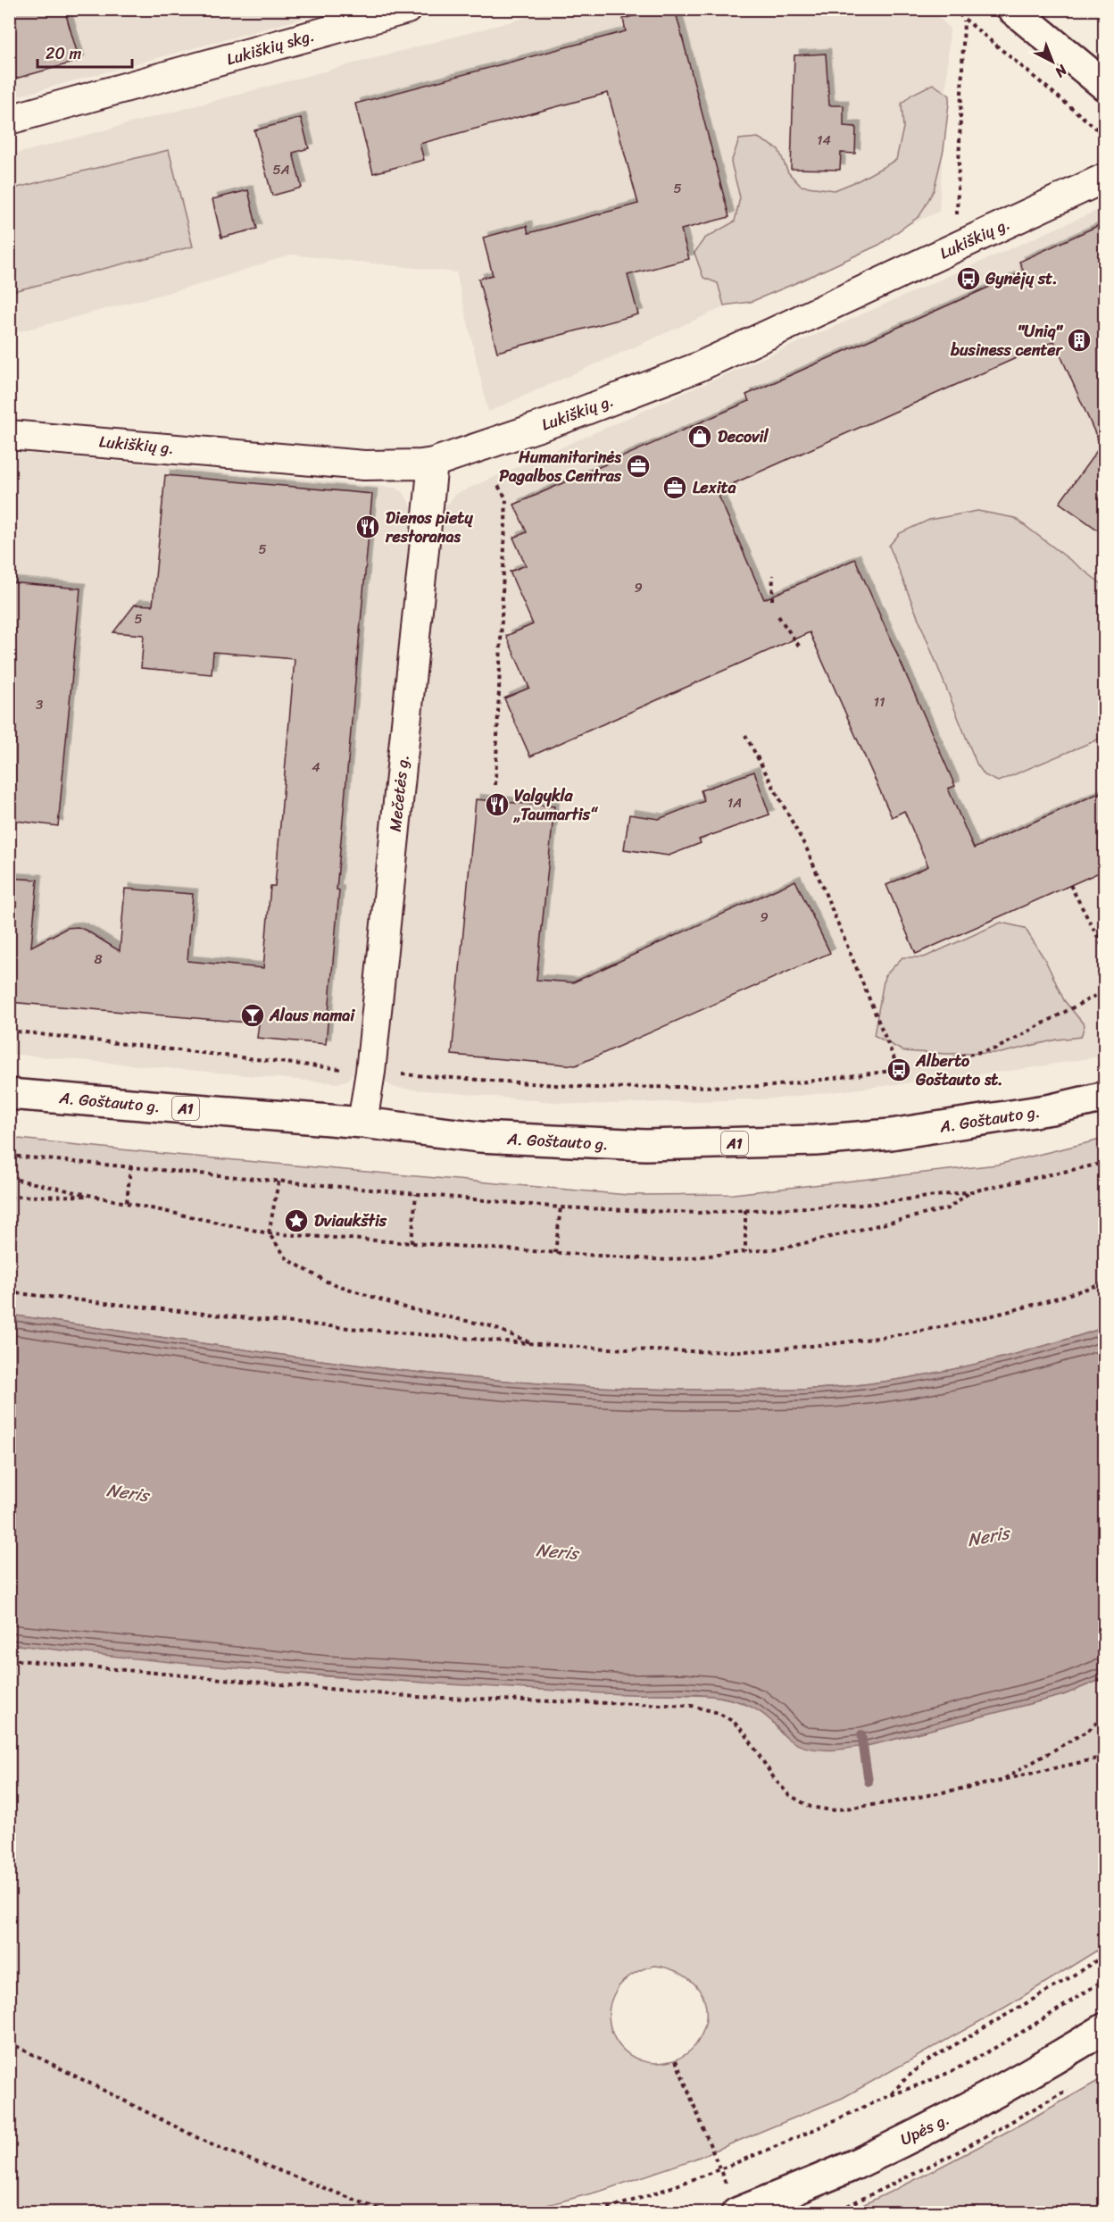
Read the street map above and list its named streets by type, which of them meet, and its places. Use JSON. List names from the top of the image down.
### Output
{
  "streets": {
    "main road": ["A. Goštauto g.", "A1", "Upės g."],
    "street": ["Lukiškių skg.", "Lukiškių g.", "Mečetės g."]
  },
  "crossings": [
    ["Lukiškių g.", "Mečetės g."],
    ["Mečetės g.", "A. Goštauto g."]
  ],
  "water": ["Neris"],
  "places": {
    "bus stop": ["Gynėjų st.", "Alberto Goštauto st."],
    "building": ["\"Uniq\" business center"],
    "shop": ["Decovil"],
    "office": ["Humanitarinės Pagalbos Centras", "Lexita"],
    "restaurant": ["Dienos pietų restoranas", "Valgykla „Taumartis“"],
    "bar": ["Alaus namai"],
    "place": ["Dviaukštis"]
  },
  "house_numbers": [
    "14",
    "5A",
    "5",
    "5",
    "9",
    "5",
    "11",
    "3",
    "4",
    "1A",
    "9",
    "8"
  ],
  "scale_bar": "20 m",
  "north": "bottom right"
}
